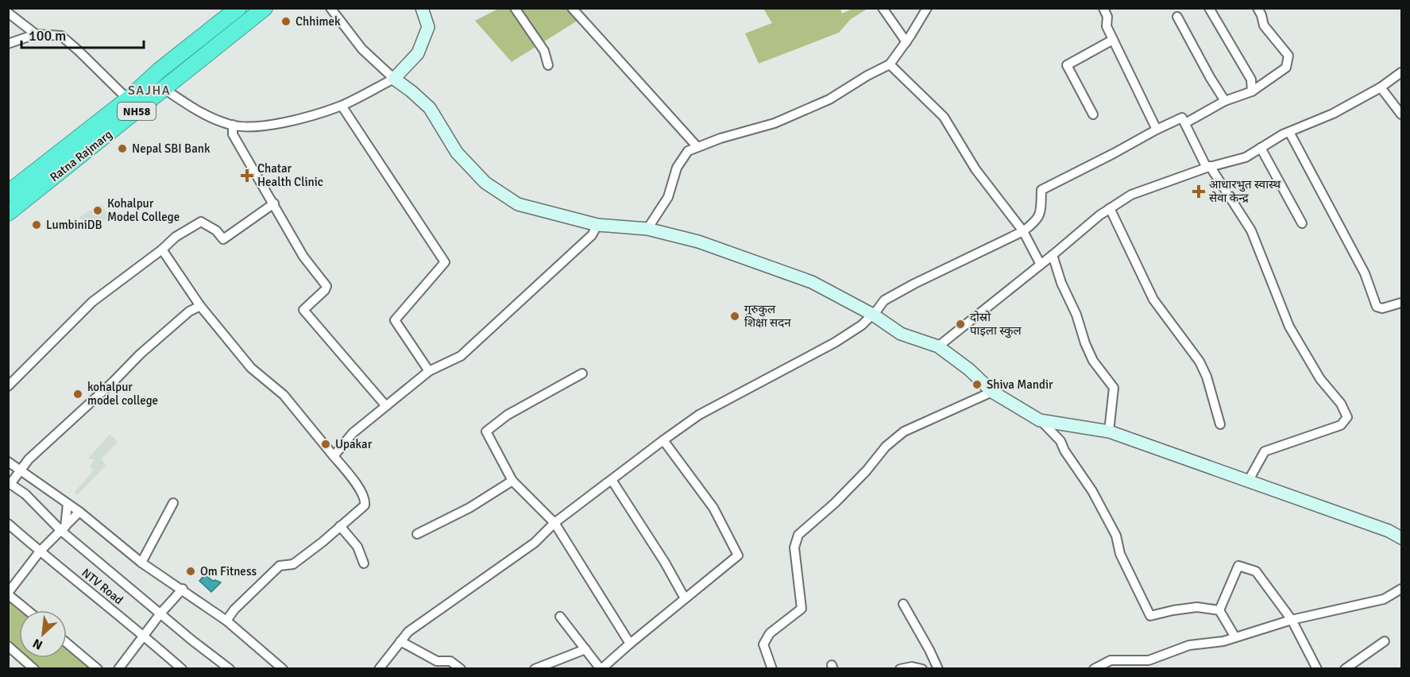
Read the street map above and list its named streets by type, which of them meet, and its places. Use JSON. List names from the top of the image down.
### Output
{
  "streets": {
    "highway": ["NH58", "Ratna Rajmarg"],
    "street": ["NTV Road"]
  },
  "districts": ["SAJHA"],
  "places": {
    "other": [
      "Chhimek",
      "Nepal SBI Bank",
      "Kohalpur Model College",
      "LumbiniDB",
      "गुरुकुल शिक्षा सदन",
      "दोस्रो पाइला स्कुल",
      "Shiva Mandir",
      "kohalpur model college",
      "Upakar",
      "Om Fitness"
    ],
    "health": ["Chatar Health Clinic", "आधारभुत स्वास्थ सेवा केन्द्र"]
  },
  "scale_bar": "100 m",
  "north": "bottom left"
}
